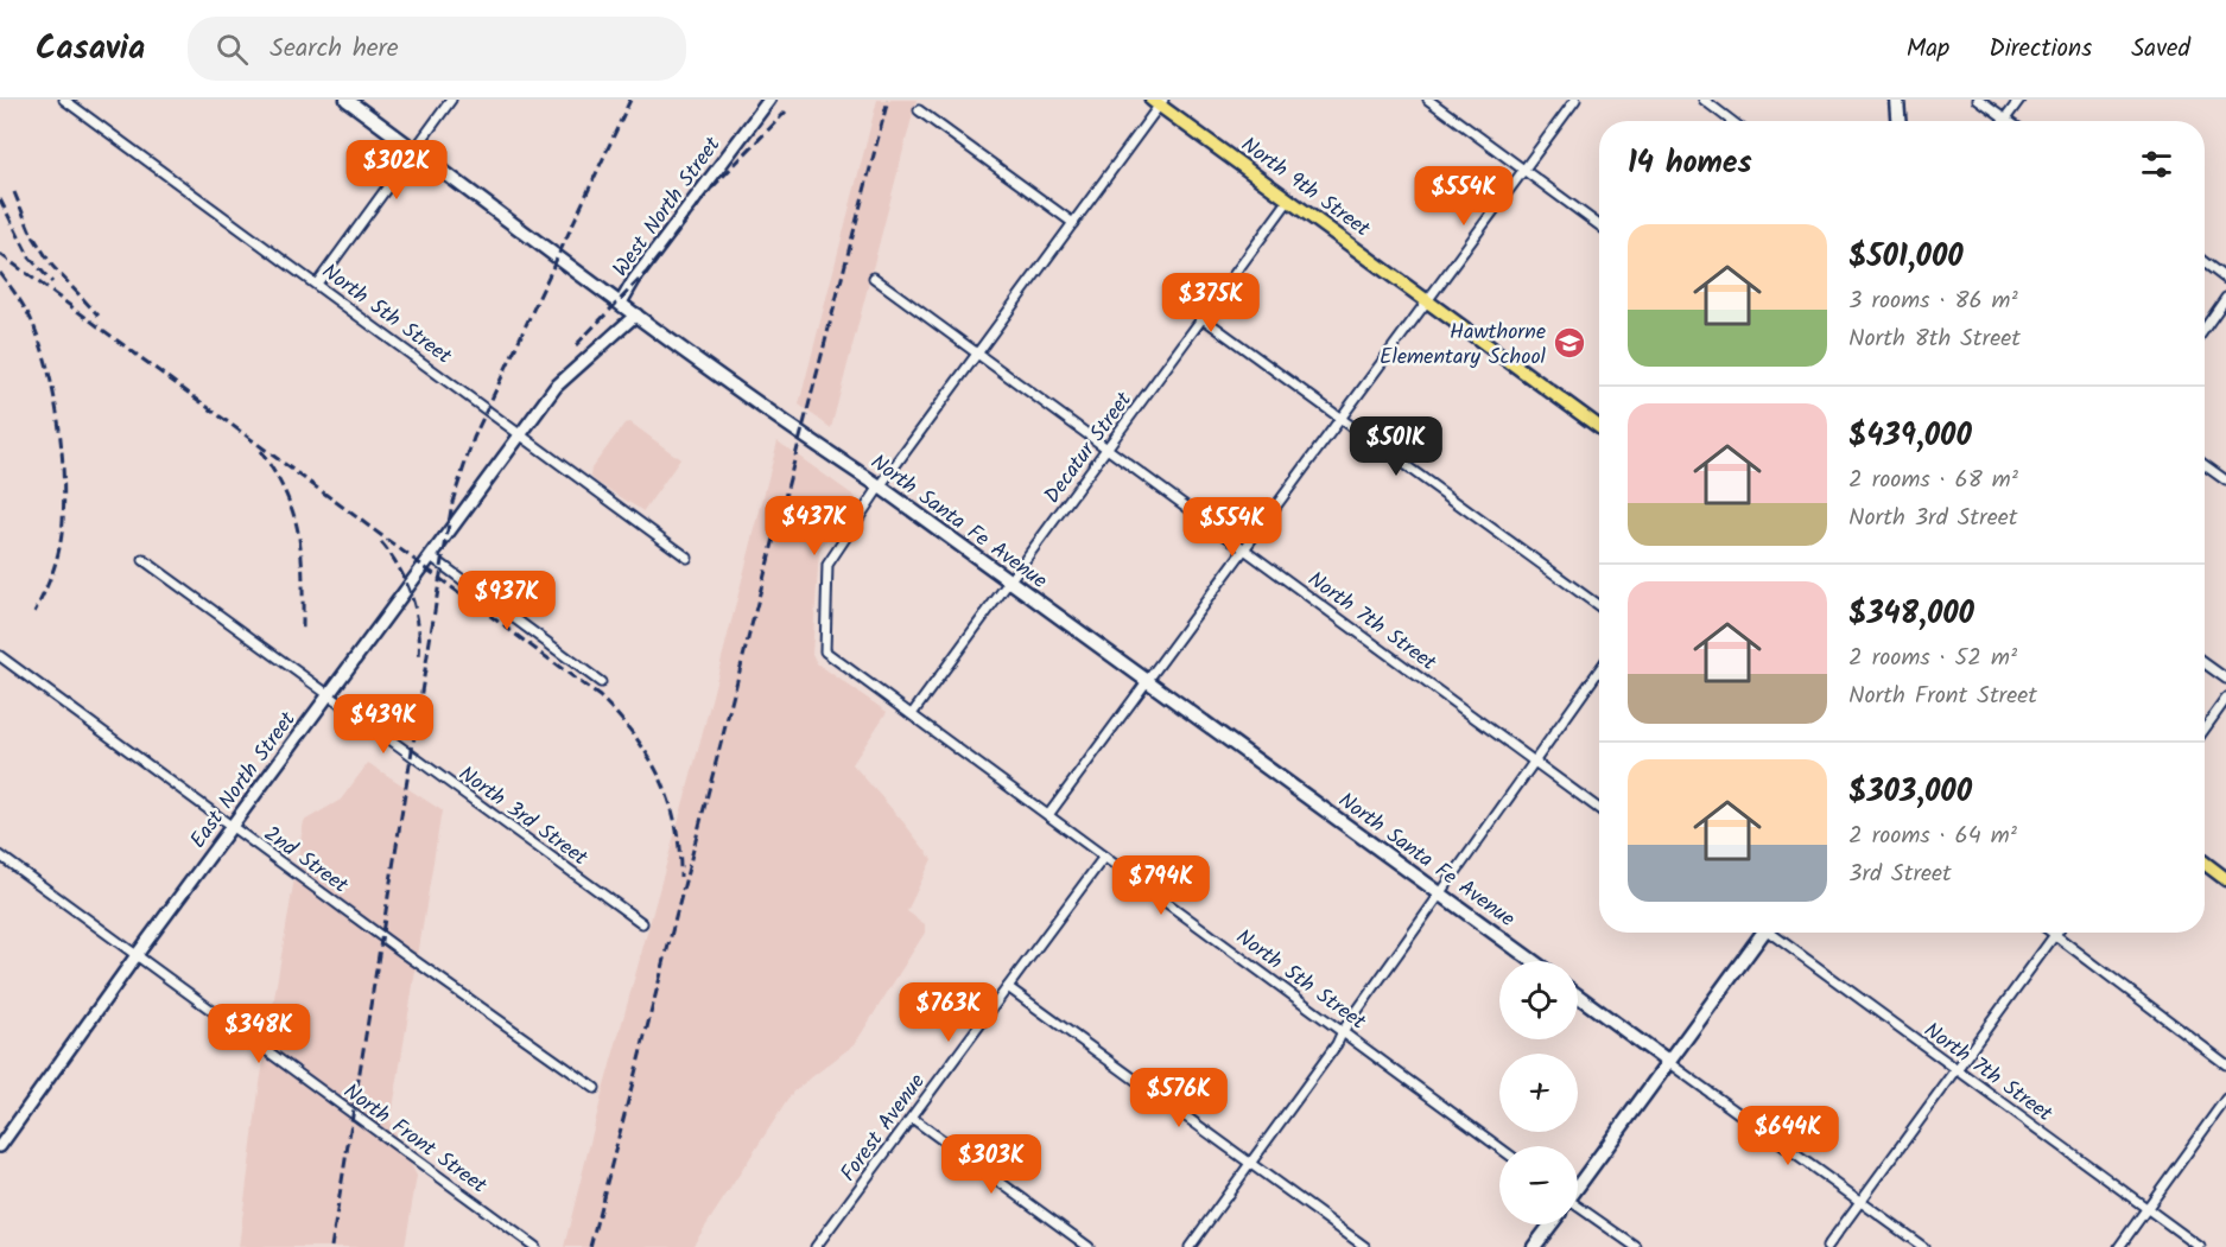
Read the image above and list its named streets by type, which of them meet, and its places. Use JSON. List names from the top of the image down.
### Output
{
  "streets": {
    "main road": ["North 9th Street", "North Santa Fe Avenue"],
    "street": [
      "West North Street",
      "North 5th Street",
      "Decatur Street",
      "North 7th Street",
      "East North Street",
      "North 3rd Street",
      "2nd Street",
      "Forest Avenue",
      "North Front Street"
    ]
  },
  "crossings": [
    ["North 9th Street", "Decatur Street"],
    ["West North Street", "North Santa Fe Avenue"],
    ["North 5th Street", "Decatur Street"],
    ["North 5th Street", "North Santa Fe Avenue"],
    ["North 5th Street", "East North Street"],
    ["North 5th Street", "Forest Avenue"],
    ["Decatur Street", "North Santa Fe Avenue"],
    ["Decatur Street", "North 7th Street"],
    ["North Santa Fe Avenue", "East North Street"],
    ["East North Street", "North 3rd Street"],
    ["East North Street", "2nd Street"],
    ["East North Street", "North Front Street"]
  ],
  "places": {
    "school or university": ["Hawthorne Elementary School"]
  },
  "page": {
    "header": "Casavia",
    "search": "Search here",
    "nav": ["Map", "Directions", "Saved"],
    "heading": "14 homes",
    "price": [
      "$302K",
      "$554K",
      "$375K",
      "$501K",
      "$437K",
      "$554K",
      "$937K",
      "$439K",
      "$794K",
      "$763K",
      "$348K",
      "$576K",
      "$644K",
      "$303K"
    ],
    "list": [
      {
        "name": "$501,000",
        "note": "3 rooms · 86 m² · North 8th Street"
      },
      {
        "name": "$439,000",
        "note": "2 rooms · 68 m² · North 3rd Street"
      },
      {
        "name": "$348,000",
        "note": "2 rooms · 52 m² · North Front Street"
      },
      {
        "name": "$303,000",
        "note": "2 rooms · 64 m² · 3rd Street"
      }
    ],
    "map_buttons": ["+", "−"]
  }
}
